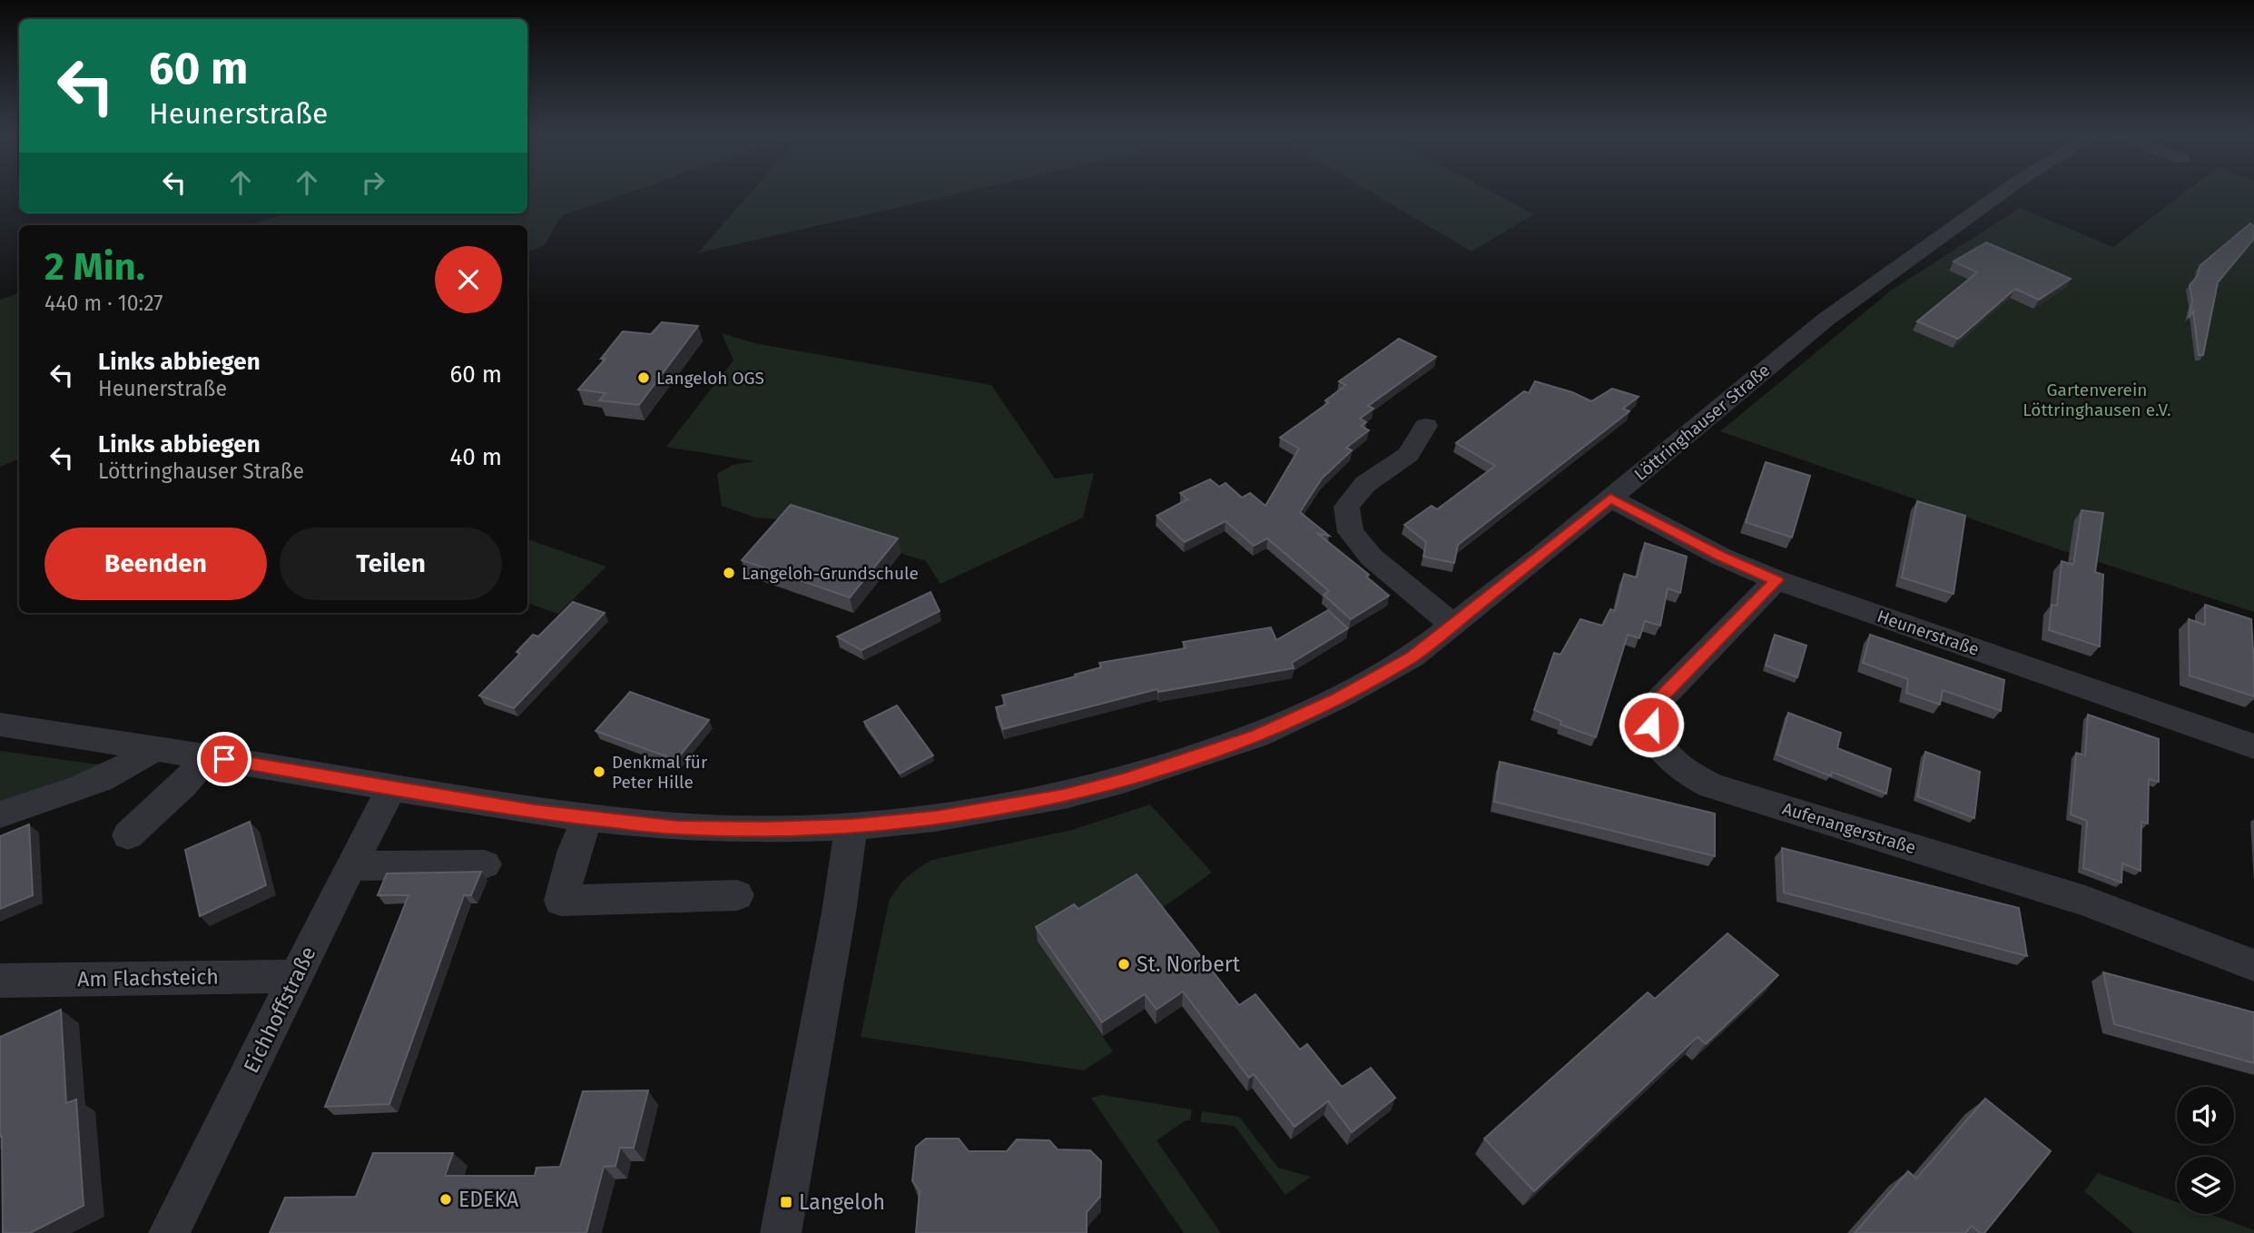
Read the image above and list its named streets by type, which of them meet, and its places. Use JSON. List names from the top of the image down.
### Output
{
  "streets": {
    "street": [
      "Löttringhauser Straße",
      "Heunerstraße",
      "Aufenangerstraße",
      "Am Flachsteich",
      "Eichhoffstraße"
    ]
  },
  "crossings": [
    ["Löttringhauser Straße", "Heunerstraße"],
    ["Löttringhauser Straße", "Eichhoffstraße"],
    ["Heunerstraße", "Aufenangerstraße"],
    ["Am Flachsteich", "Eichhoffstraße"]
  ],
  "parks": ["Gartenverein Löttringhausen e.V."],
  "places": {
    "other": [
      "Langeloh OGS",
      "Langeloh-Grundschule",
      "Denkmal für Peter Hille",
      "St. Norbert",
      "EDEKA"
    ],
    "transit": ["Langeloh"]
  },
  "page": {
    "turn": ["60 m", "Heunerstraße"],
    "heading": ["2 Min.", "440 m · 10:27"],
    "list": [
      {
        "name": "Links abbiegen",
        "note": "Heunerstraße",
        "value": "60 m"
      },
      {
        "name": "Links abbiegen",
        "note": "Löttringhauser Straße",
        "value": "40 m"
      }
    ],
    "buttons": ["Beenden", "Teilen"]
  }
}
